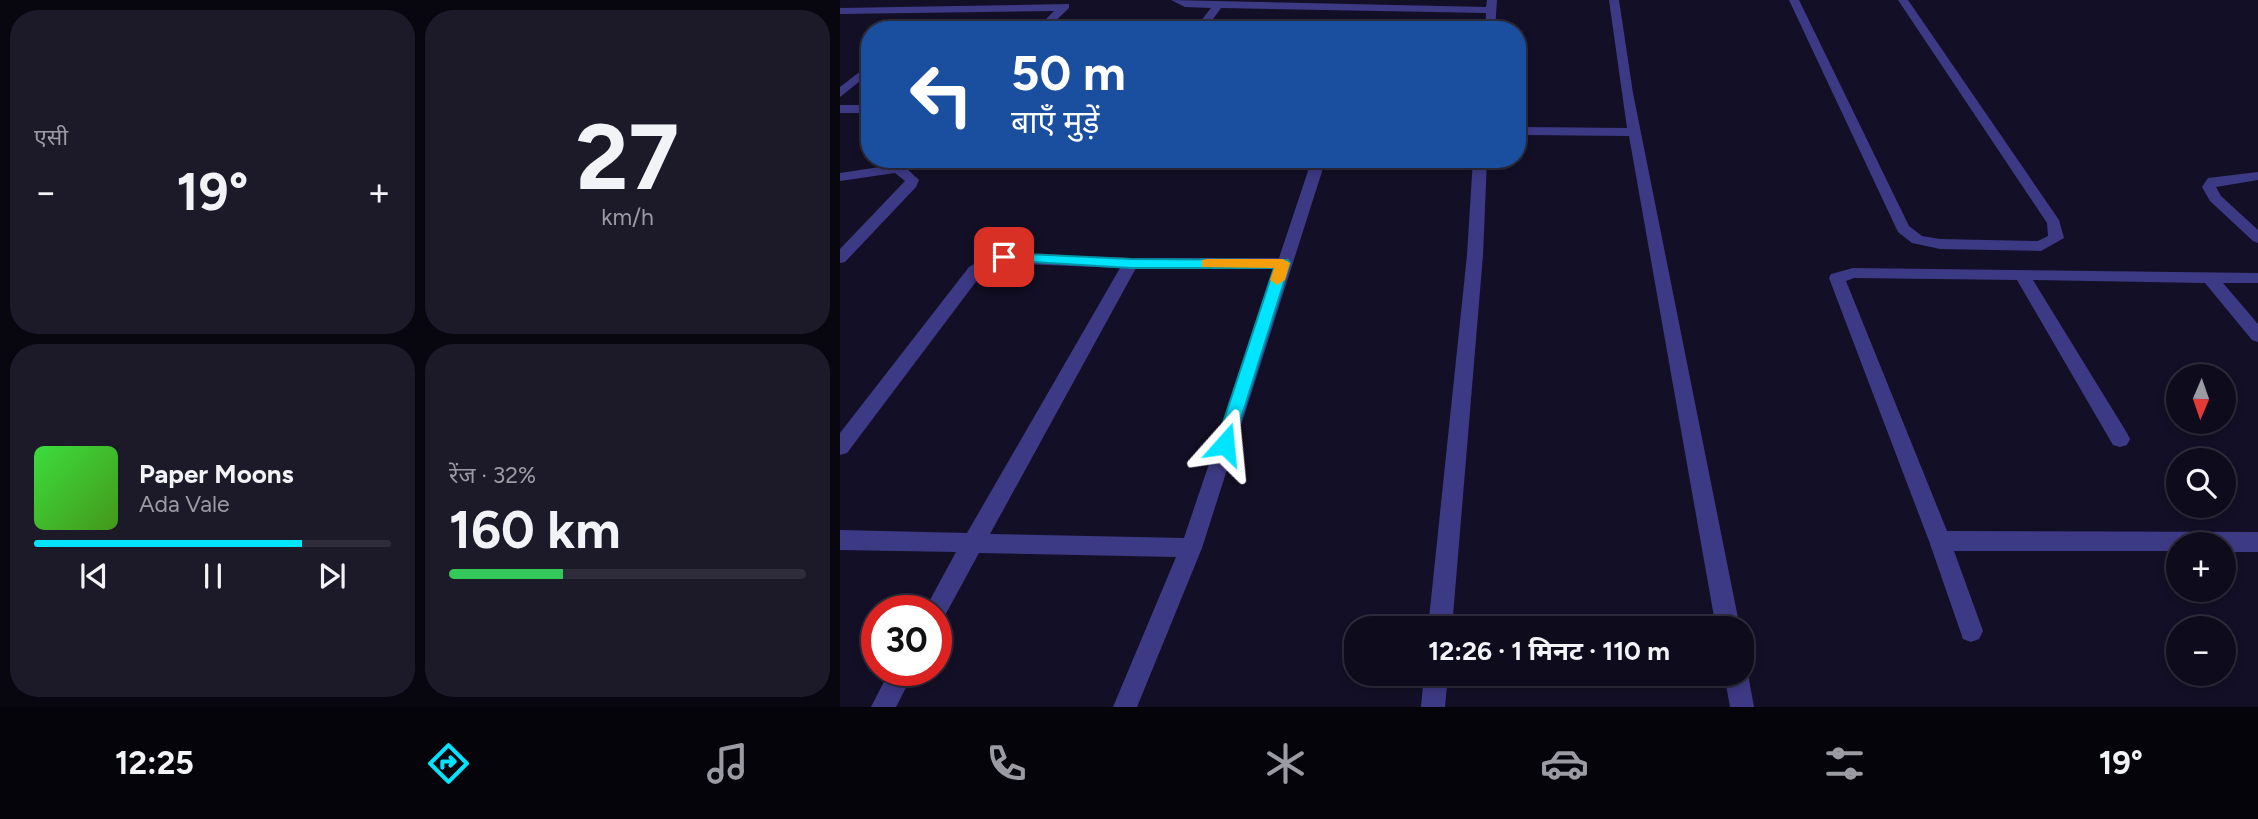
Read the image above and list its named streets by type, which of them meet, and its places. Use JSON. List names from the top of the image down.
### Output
{
  "north": "bottom",
  "page": {
    "tile": [
      "एसी",
      ["27", "km/h"],
      ["रेंज · 32%", "160 km"]
    ],
    "turn": ["50 m", "बाएँ मुड़ें"],
    "heat": ["−", "19°", "+"],
    "map_buttons": ["+", "−"],
    "song": ["Paper Moons", "Ada Vale"],
    "limit": "30",
    "trip": "12:26 · 1 मिनट · 110 m",
    "tabs": ["12:25", "19°"]
  }
}
